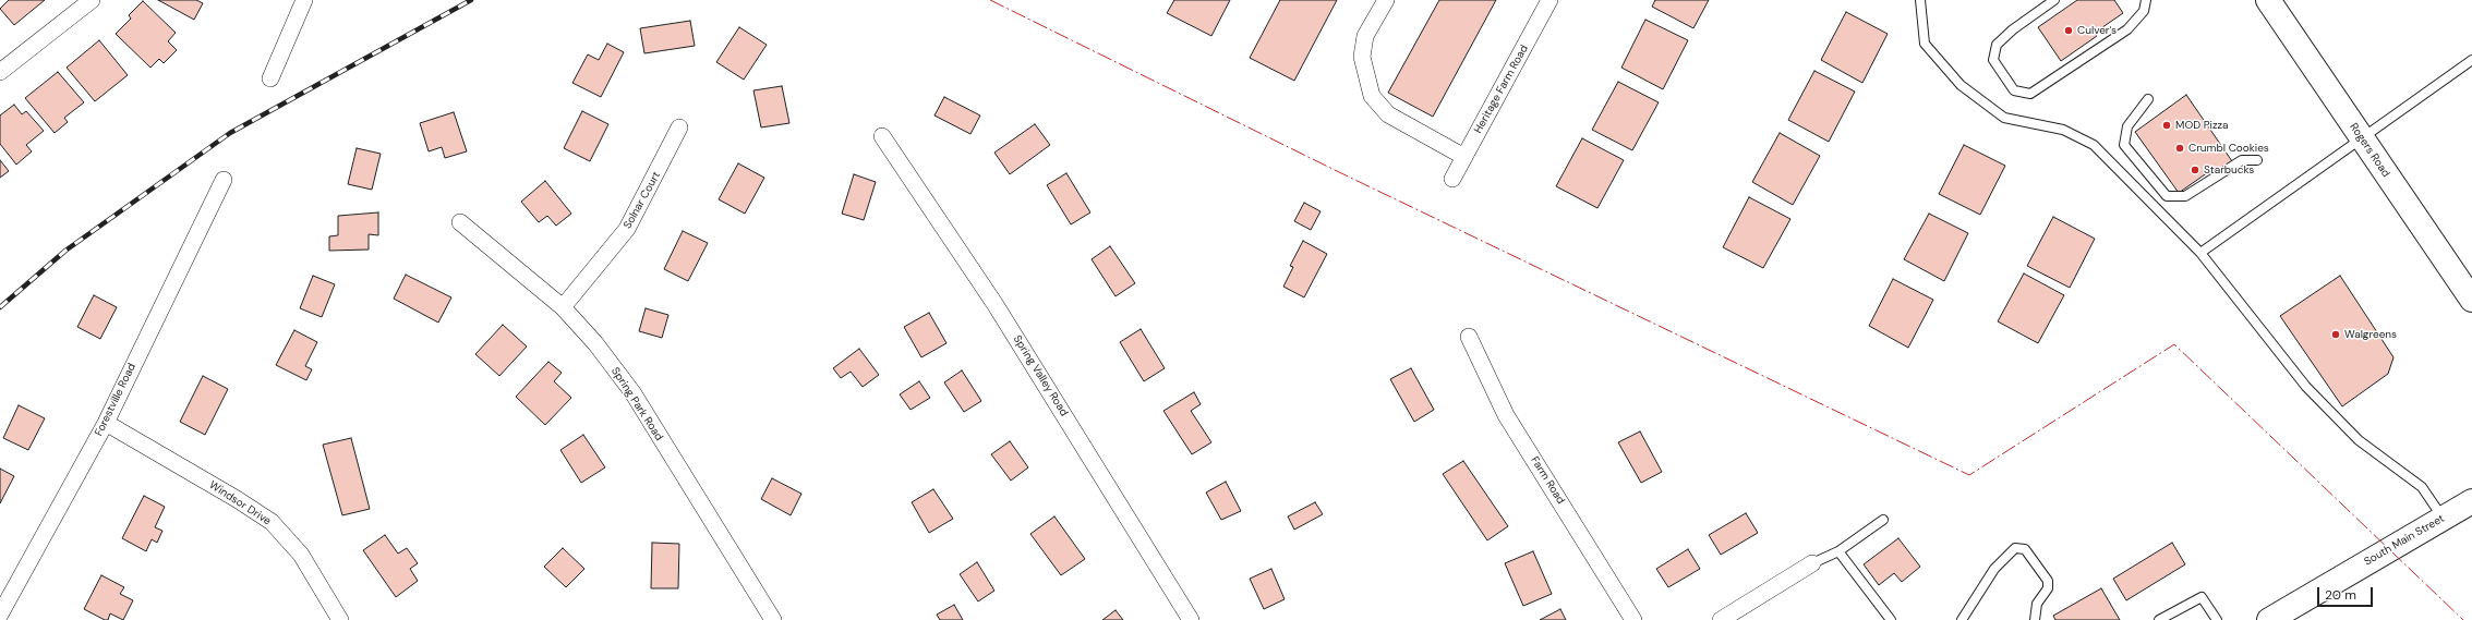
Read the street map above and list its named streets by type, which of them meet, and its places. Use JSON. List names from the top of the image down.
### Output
{
  "streets": {
    "main road": ["Rogers Road", "South Main Street"],
    "street": [
      "Heritage Farm Road",
      "Solnar Court",
      "Spring Valley Road",
      "Forestville Road",
      "Spring Park Road",
      "Farm Road",
      "Windsor Drive"
    ]
  },
  "crossings": [
    ["Solnar Court", "Spring Park Road"],
    ["Forestville Road", "Windsor Drive"]
  ],
  "places": [
    "Culver's",
    "MOD Pizza",
    "Crumbl Cookies",
    "Starbucks",
    "Walgreens"
  ],
  "scale_bar": "20 m"
}
